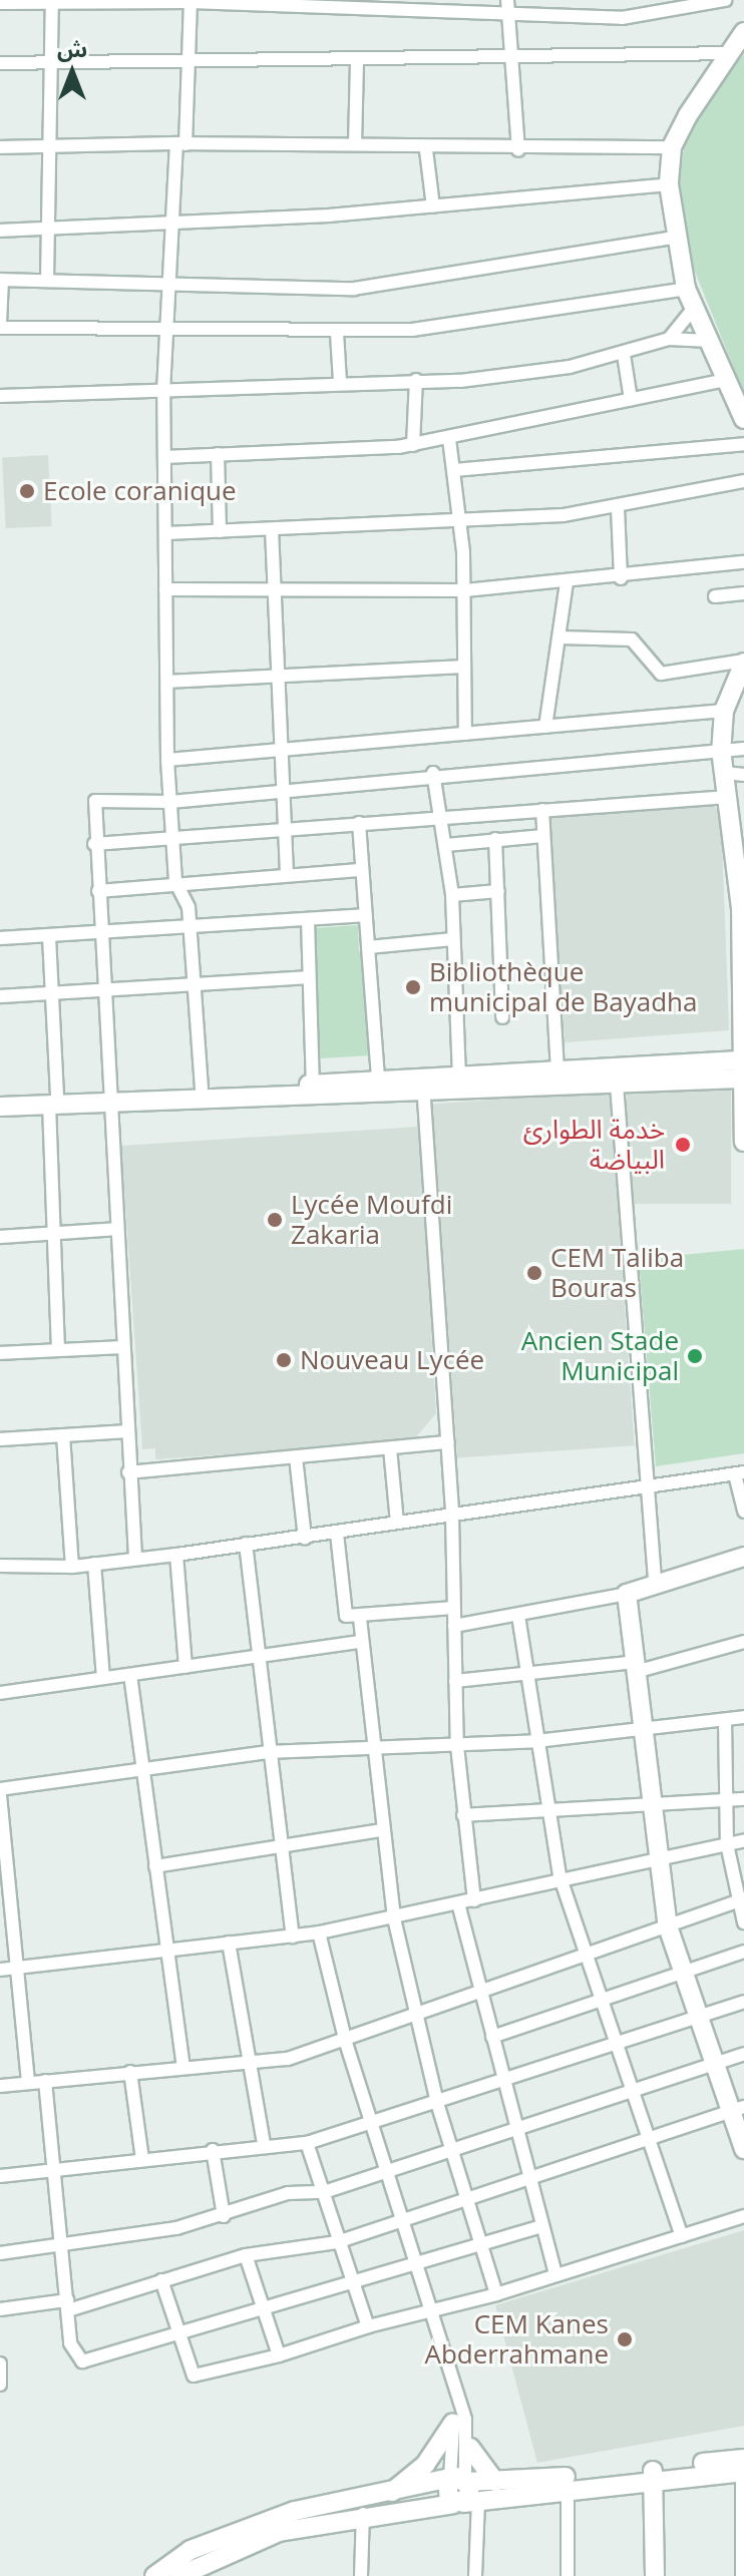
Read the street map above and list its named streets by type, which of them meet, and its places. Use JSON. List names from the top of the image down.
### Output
{
  "places": [
    "Ecole coranique",
    "Bibliothèque municipal de Bayadha",
    "خدمة الطوارئ البياضة",
    "Lycée Moufdi Zakaria",
    "CEM Taliba Bouras",
    "Ancien Stade Municipal",
    "Nouveau Lycée",
    "CEM Kanes Abderrahmane"
  ],
  "north": "top"
}
